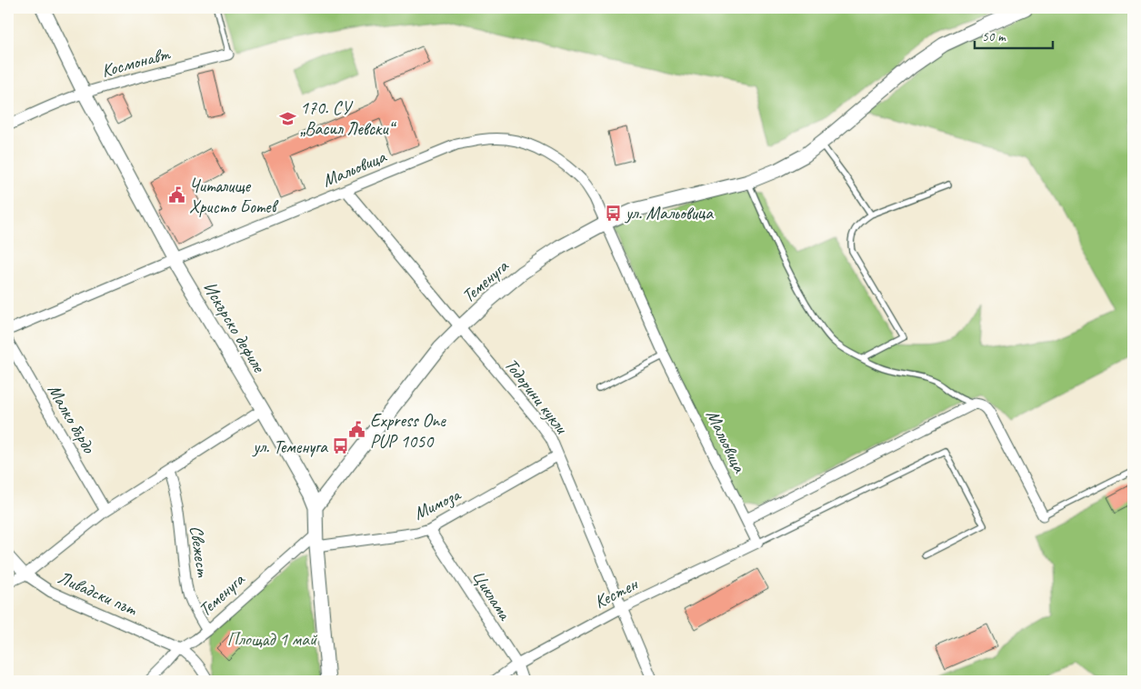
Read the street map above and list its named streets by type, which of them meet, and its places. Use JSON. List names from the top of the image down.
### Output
{
  "streets": {
    "street": [
      "Космонавт",
      "Мальовица",
      "Теменуга",
      "Искърско дефиле",
      "Тодорини кукли",
      "Малко бърдо",
      "Мимоза",
      "Свежест",
      "Ливадски път",
      "Кестен",
      "Циклама"
    ]
  },
  "crossings": [
    ["Космонавт", "Искърско дефиле"],
    ["Мальовица", "Теменуга"],
    ["Мальовица", "Искърско дефиле"],
    ["Мальовица", "Тодорини кукли"],
    ["Мальовица", "Кестен"],
    ["Теменуга", "Искърско дефиле"],
    ["Теменуга", "Тодорини кукли"],
    ["Теменуга", "Мимоза"],
    ["Теменуга", "Свежест"],
    ["Теменуга", "Ливадски път"],
    ["Искърско дефиле", "Мимоза"],
    ["Тодорини кукли", "Мимоза"],
    ["Тодорини кукли", "Кестен"],
    ["Мимоза", "Циклама"],
    ["Кестен", "Циклама"]
  ],
  "parks": ["Площад 1 май"],
  "places": {
    "school or university": ["170. СУ „Васил Левски“"],
    "public building": ["Читалище Христо Ботев", "Express One PUP 1050"],
    "bus stop": ["ул. Мальовица", "ул. Теменуга"]
  },
  "scale_bar": "50 m"
}
